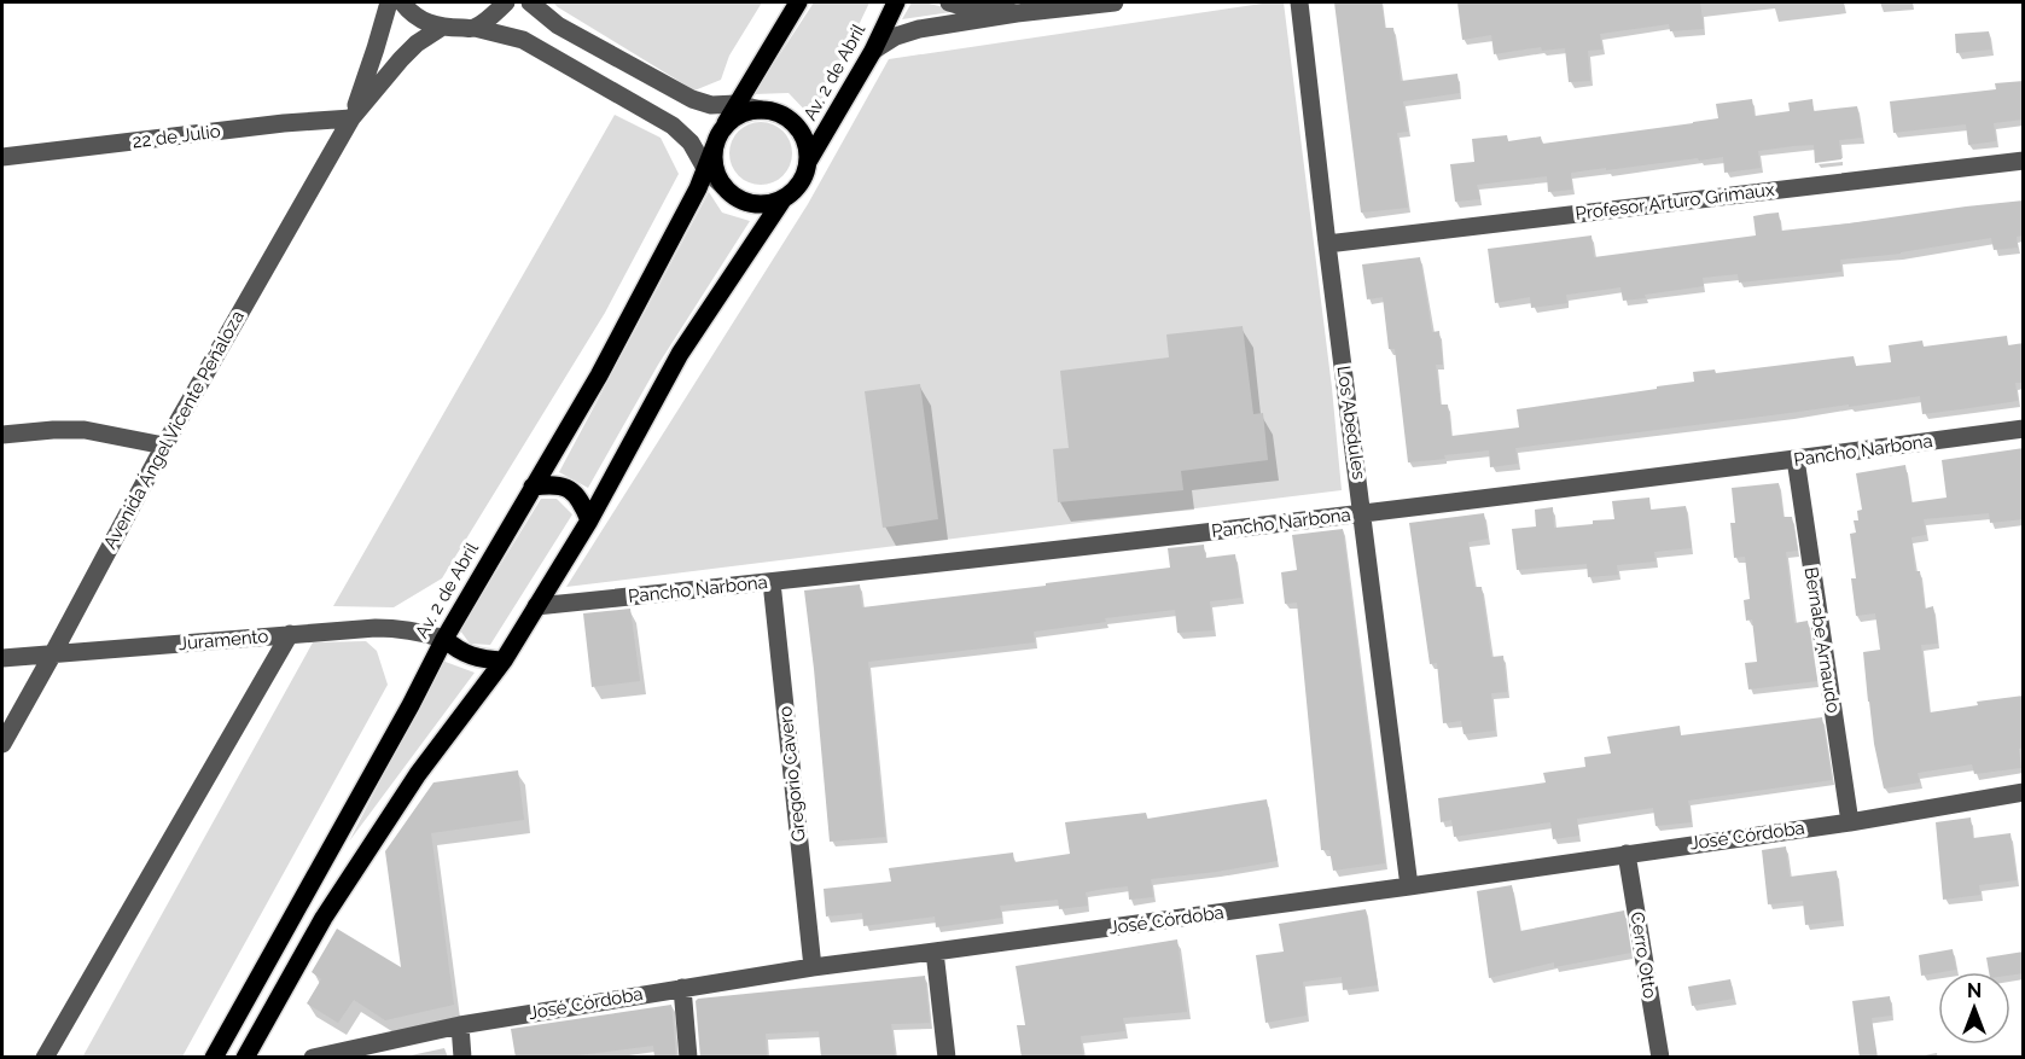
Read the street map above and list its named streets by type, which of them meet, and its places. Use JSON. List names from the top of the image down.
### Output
{
  "streets": {
    "main road": ["Av. 2 de Abril"],
    "street": [
      "22 de Julio",
      "Profesor Arturo Grimaux",
      "Los Abedules",
      "Avenida Ángel Vicente Peñaloza",
      "Pancho Narbona",
      "Juramento",
      "Bernabe Arnaudo",
      "Gregorio Cavero",
      "José Córdoba",
      "Cerro Otto"
    ]
  },
  "crossings": [
    ["Av. 2 de Abril", "Juramento"],
    ["22 de Julio", "Avenida Ángel Vicente Peñaloza"],
    ["Profesor Arturo Grimaux", "Los Abedules"],
    ["Los Abedules", "Pancho Narbona"],
    ["Los Abedules", "José Córdoba"],
    ["Avenida Ángel Vicente Peñaloza", "Juramento"],
    ["Pancho Narbona", "Bernabe Arnaudo"],
    ["Pancho Narbona", "Gregorio Cavero"],
    ["Bernabe Arnaudo", "José Córdoba"],
    ["Gregorio Cavero", "José Córdoba"],
    ["José Córdoba", "Cerro Otto"]
  ],
  "north": "top"
}
